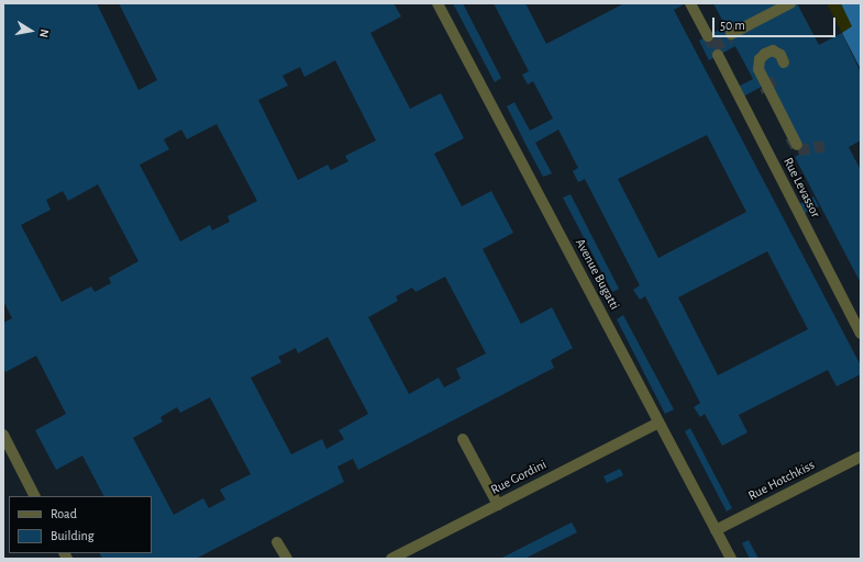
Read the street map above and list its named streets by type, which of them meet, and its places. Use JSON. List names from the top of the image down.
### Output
{
  "streets": {
    "lane": [
      "Rue Levassor",
      "Avenue Bugatti",
      "Rue Gordini",
      "Rue Hotchkiss"
    ]
  },
  "crossings": [
    ["Avenue Bugatti", "Rue Gordini"],
    ["Avenue Bugatti", "Rue Hotchkiss"]
  ],
  "legend": ["Road", "Building"],
  "scale_bar": "50 m",
  "north": "right"
}
